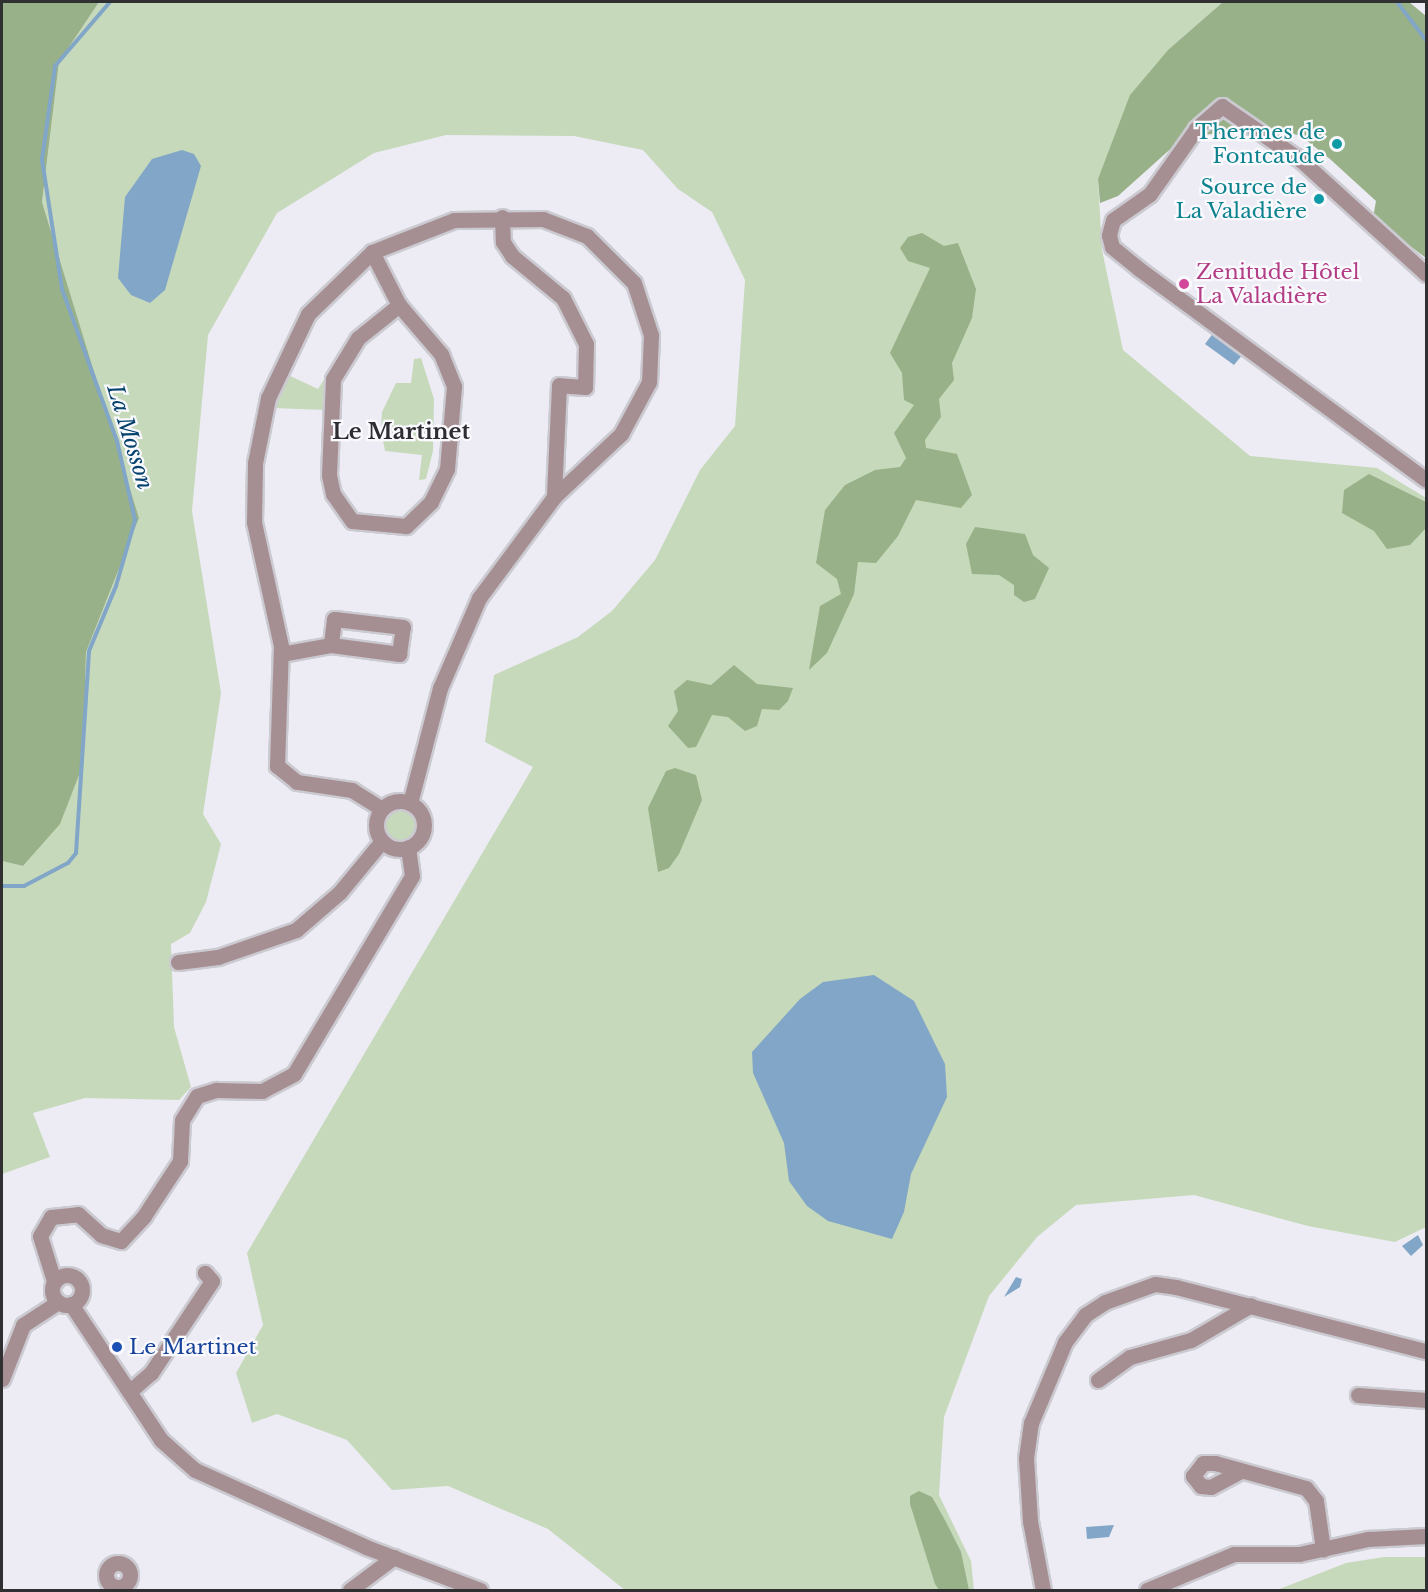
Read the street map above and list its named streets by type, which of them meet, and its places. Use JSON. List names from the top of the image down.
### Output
{
  "districts": ["Le Martinet"],
  "water": ["La Mosson"],
  "places": [
    "Thermes de Fontcaude",
    "Source de La Valadière",
    "Zenitude Hôtel La Valadière",
    "Le Martinet"
  ]
}
